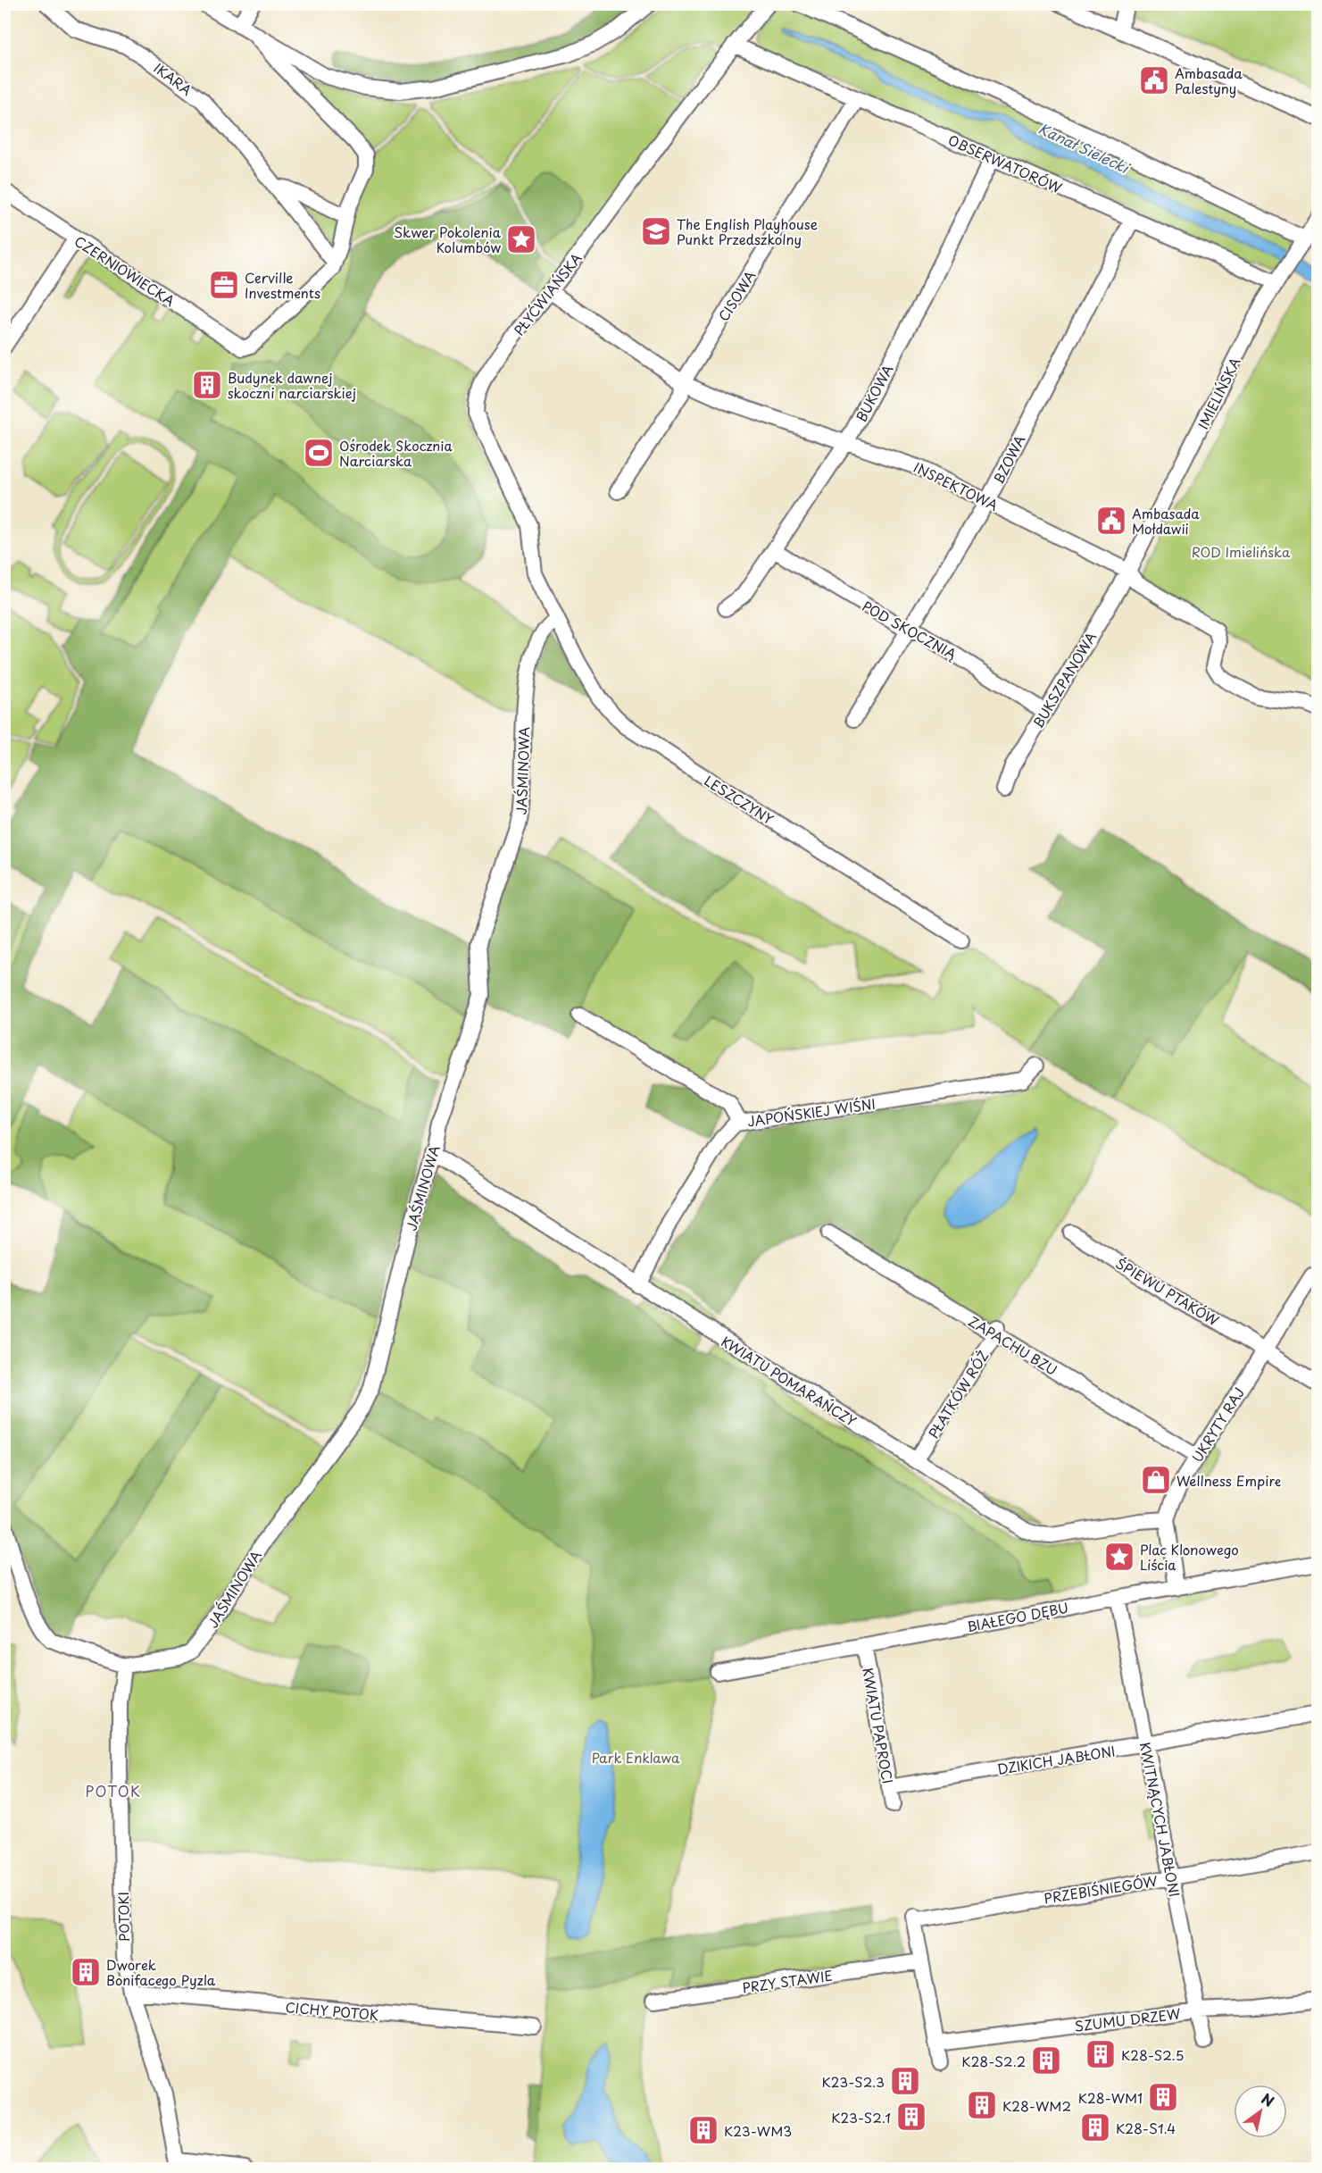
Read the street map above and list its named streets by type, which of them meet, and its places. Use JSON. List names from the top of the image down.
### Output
{
  "streets": {
    "street": [
      "IKARA",
      "OBSERWATORÓW",
      "CZERNIOWIECKA",
      "PŁYĆWIAŃSKA",
      "CISOWA",
      "BUKOWA",
      "IMIELIŃSKA",
      "BZOWA",
      "INSPEKTOWA",
      "POD SKOCZNIĄ",
      "BUKSZPANOWA",
      "JAŚMINOWA",
      "LESZCZYNY",
      "JAPOŃSKIEJ WIŚNI",
      "ŚPIEWU PTAKÓW",
      "ZAPACHU BZU",
      "KWIATU POMARAŃCZY",
      "PŁATKÓW RÓŻ",
      "UKRYTY RAJ",
      "BIAŁEGO DĘBU",
      "KWIATU PAPROCI",
      "DZIKICH JABŁONI",
      "KWITNĄCYCH JABŁONI",
      "PRZEBIŚNIEGÓW",
      "POTOKI",
      "PRZY STAWIE",
      "CICHY POTOK",
      "SZUMU DRZEW"
    ]
  },
  "crossings": [
    ["IKARA", "CZERNIOWIECKA"],
    ["OBSERWATORÓW", "PŁYĆWIAŃSKA"],
    ["OBSERWATORÓW", "CISOWA"],
    ["OBSERWATORÓW", "BUKOWA"],
    ["OBSERWATORÓW", "IMIELIŃSKA"],
    ["OBSERWATORÓW", "BZOWA"],
    ["PŁYĆWIAŃSKA", "INSPEKTOWA"],
    ["PŁYĆWIAŃSKA", "JAŚMINOWA"],
    ["PŁYĆWIAŃSKA", "LESZCZYNY"],
    ["CISOWA", "INSPEKTOWA"],
    ["BUKOWA", "INSPEKTOWA"],
    ["BUKOWA", "POD SKOCZNIĄ"],
    ["IMIELIŃSKA", "INSPEKTOWA"],
    ["IMIELIŃSKA", "BUKSZPANOWA"],
    ["BZOWA", "INSPEKTOWA"],
    ["BZOWA", "POD SKOCZNIĄ"],
    ["INSPEKTOWA", "BUKSZPANOWA"],
    ["POD SKOCZNIĄ", "BUKSZPANOWA"],
    ["JAŚMINOWA", "LESZCZYNY"],
    ["JAŚMINOWA", "KWIATU POMARAŃCZY"],
    ["JAŚMINOWA", "POTOKI"],
    ["JAPOŃSKIEJ WIŚNI", "KWIATU POMARAŃCZY"],
    ["ŚPIEWU PTAKÓW", "UKRYTY RAJ"],
    ["ZAPACHU BZU", "PŁATKÓW RÓŻ"],
    ["ZAPACHU BZU", "UKRYTY RAJ"],
    ["KWIATU POMARAŃCZY", "PŁATKÓW RÓŻ"],
    ["KWIATU POMARAŃCZY", "UKRYTY RAJ"],
    ["UKRYTY RAJ", "BIAŁEGO DĘBU"],
    ["BIAŁEGO DĘBU", "KWIATU PAPROCI"],
    ["BIAŁEGO DĘBU", "KWITNĄCYCH JABŁONI"],
    ["KWIATU PAPROCI", "DZIKICH JABŁONI"],
    ["DZIKICH JABŁONI", "KWITNĄCYCH JABŁONI"],
    ["KWITNĄCYCH JABŁONI", "PRZEBIŚNIEGÓW"],
    ["KWITNĄCYCH JABŁONI", "SZUMU DRZEW"],
    ["PRZEBIŚNIEGÓW", "PRZY STAWIE"],
    ["POTOKI", "CICHY POTOK"]
  ],
  "districts": ["POTOK"],
  "water": ["Kanał Sielecki"],
  "parks": ["ROD Imielińska", "Park Enklawa"],
  "places": {
    "public building": ["Ambasada Palestyny", "Ambasada Mołdawii"],
    "school or university": ["The English Playhouse Punkt Przedszkolny"],
    "place": ["Skwer Pokolenia Kolumbów", "Plac Klonowego Liścia"],
    "office": ["Cerville Investments"],
    "building": [
      "Budynek dawnej skoczni narciarskiej",
      "Dworek Bonifacego Pyzla",
      "K28-S2.5",
      "K28-S2.2",
      "K23-S2.3",
      "K28-WM1",
      "K28-WM2",
      "K23-S2.1",
      "K28-S1.4",
      "K23-WM3"
    ],
    "sports": ["Ośrodek Skocznia Narciarska"],
    "shop": ["Wellness Empire"]
  },
  "north": "top right"
}
